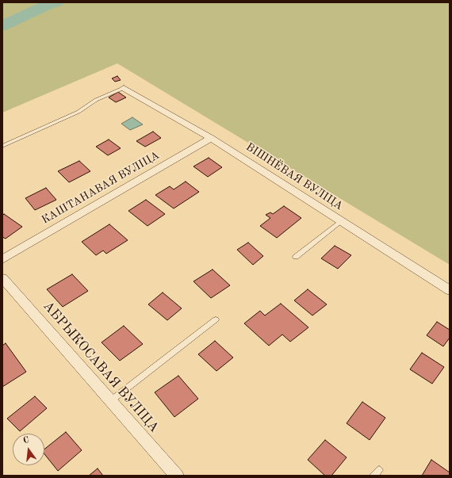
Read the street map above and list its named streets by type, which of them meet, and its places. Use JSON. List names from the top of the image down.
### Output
{
  "streets": {
    "street": ["ВІШНЁВАЯ ВУЛІЦА", "КАШТАНАВАЯ ВУЛІЦА", "АБРЫКОСАВАЯ ВУЛІЦА"]
  },
  "crossings": [
    ["ВІШНЁВАЯ ВУЛІЦА", "КАШТАНАВАЯ ВУЛІЦА"]
  ],
  "north": "top"
}
